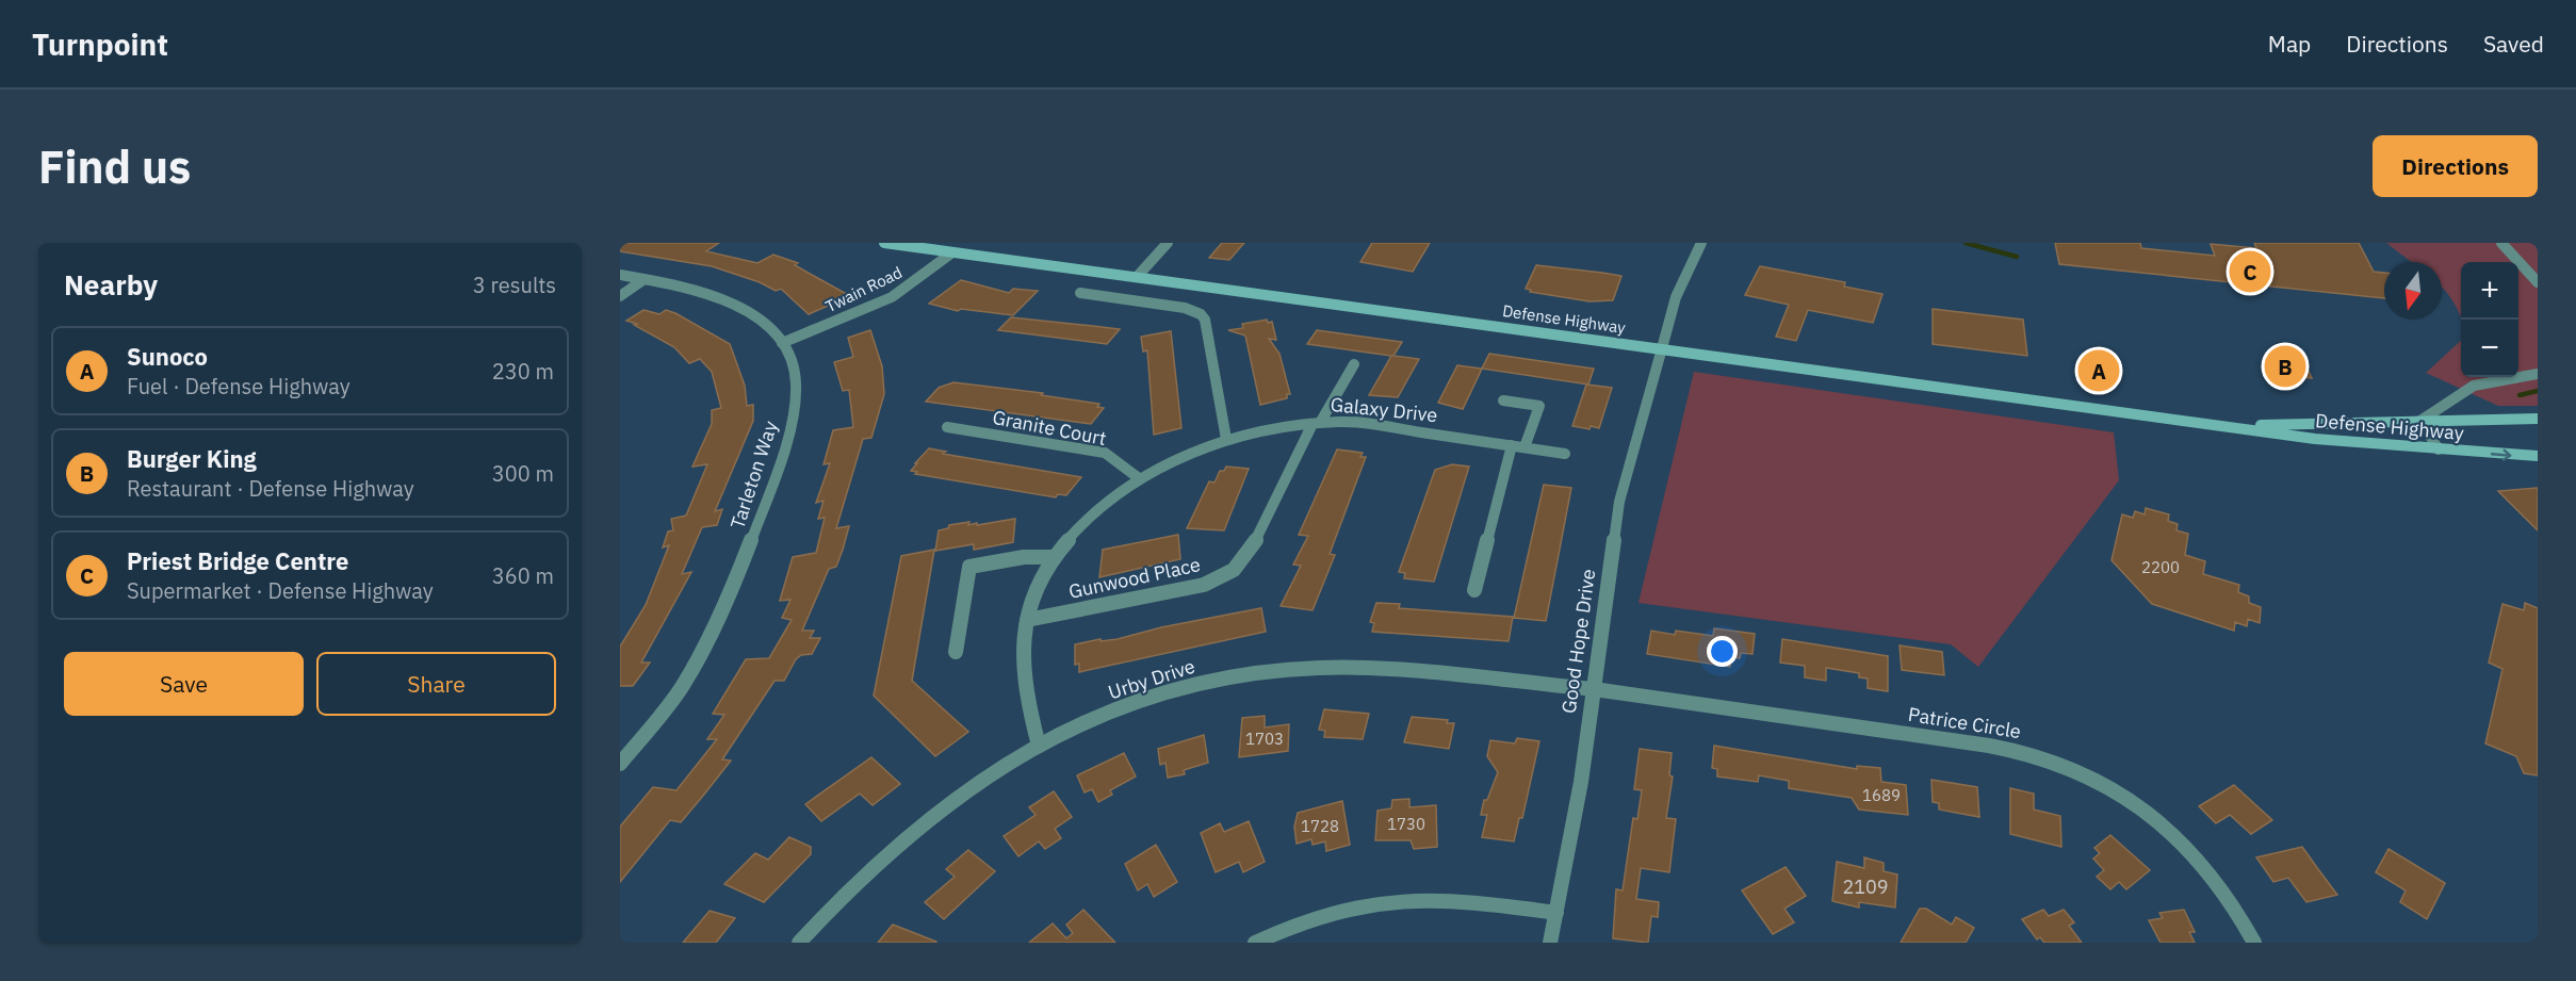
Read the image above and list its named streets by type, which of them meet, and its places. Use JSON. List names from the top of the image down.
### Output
{
  "streets": {
    "main road": ["Defense Highway"],
    "street": [
      "Twain Road",
      "Galaxy Drive",
      "Granite Court",
      "Tarleton Way",
      "Gunwood Place",
      "Good Hope Drive",
      "Urby Drive",
      "Patrice Circle"
    ]
  },
  "crossings": [
    ["Twain Road", "Defense Highway"],
    ["Twain Road", "Tarleton Way"],
    ["Defense Highway", "Good Hope Drive"],
    ["Galaxy Drive", "Granite Court"],
    ["Galaxy Drive", "Gunwood Place"],
    ["Galaxy Drive", "Urby Drive"],
    ["Good Hope Drive", "Urby Drive"],
    ["Good Hope Drive", "Patrice Circle"],
    ["Urby Drive", "Patrice Circle"]
  ],
  "house_numbers": [
    "2200",
    "1703",
    "1689",
    "1730",
    "1728",
    "2109"
  ],
  "north": "bottom",
  "page": {
    "header": "Turnpoint",
    "nav": ["Map", "Directions", "Saved"],
    "buttons": [
      "Directions",
      ["Save", "Share"]
    ],
    "title": "Find us",
    "heading": ["Nearby", "3 results"],
    "pins": ["C", "B", "A"],
    "map_buttons": ["+", "−"],
    "list": [
      {
        "mark": "A",
        "name": "Sunoco",
        "note": "Fuel · Defense Highway",
        "value": "230 m"
      },
      {
        "mark": "B",
        "name": "Burger King",
        "note": "Restaurant · Defense Highway",
        "value": "300 m"
      },
      {
        "mark": "C",
        "name": "Priest Bridge Centre",
        "note": "Supermarket · Defense Highway",
        "value": "360 m"
      }
    ]
  }
}
